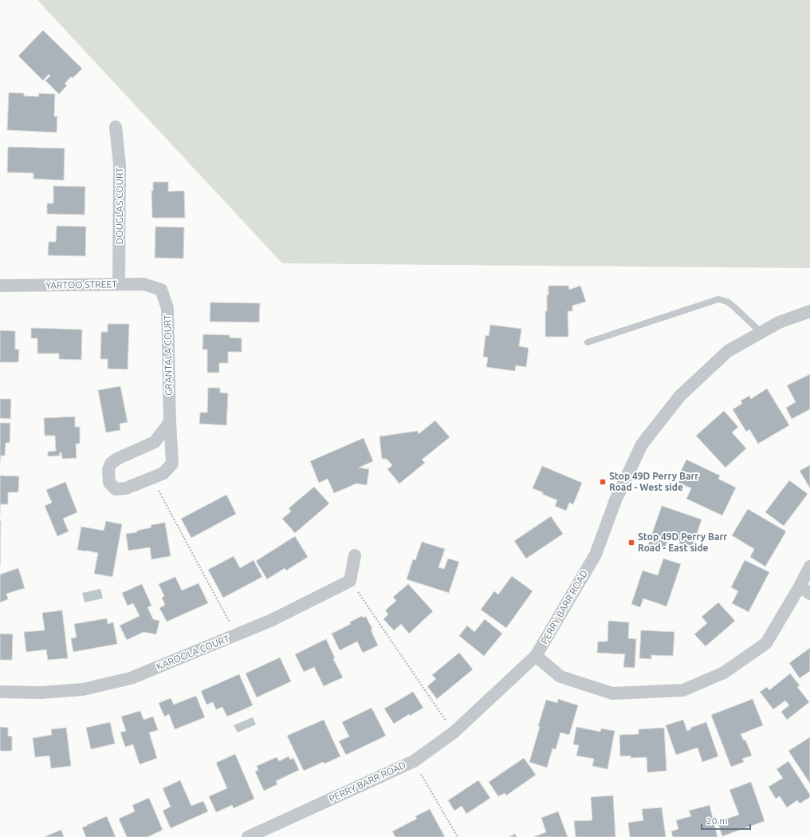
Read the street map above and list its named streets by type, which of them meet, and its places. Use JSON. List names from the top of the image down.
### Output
{
  "streets": {
    "street": [
      "DOUGLAS COURT",
      "YARTOO STREET",
      "GRANTALA COURT",
      "PERRY BARR ROAD",
      "KAROOLA COURT"
    ]
  },
  "crossings": [
    ["DOUGLAS COURT", "YARTOO STREET"],
    ["YARTOO STREET", "GRANTALA COURT"]
  ],
  "places": {
    "transit": ["Stop 49D Perry Barr Road - West side", "Stop 49D Perry Barr Road - East side"]
  },
  "scale_bar": "20 m"
}
